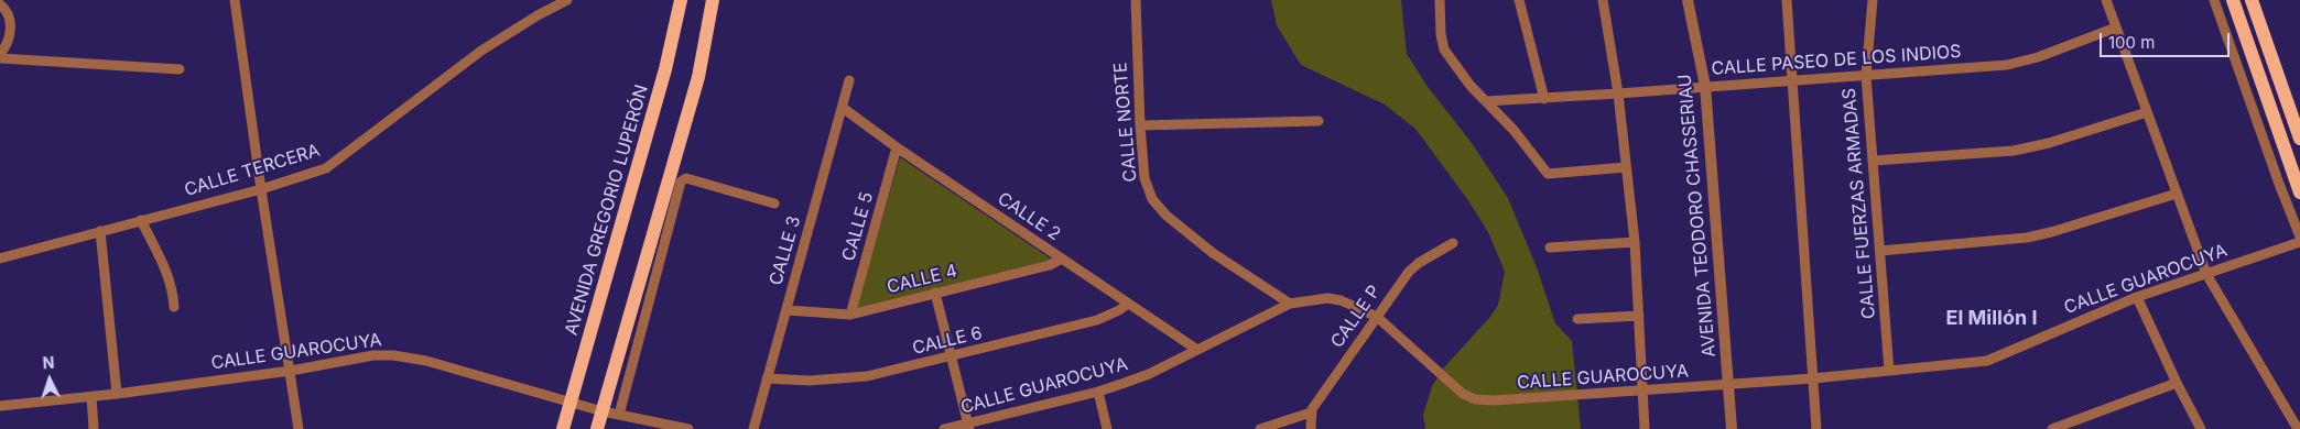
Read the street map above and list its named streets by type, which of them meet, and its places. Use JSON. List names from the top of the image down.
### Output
{
  "streets": {
    "main road": ["AVENIDA GREGORIO LUPERÓN"],
    "street": [
      "CALLE PASEO DE LOS INDIOS",
      "CALLE NORTE",
      "CALLE TERCERA",
      "CALLE FUERZAS ARMADAS",
      "AVENIDA TEODORO CHASSERIAU",
      "CALLE 2",
      "CALLE 5",
      "CALLE 3",
      "CALLE 4",
      "CALLE GUAROCUYA",
      "CALLE P",
      "CALLE 6"
    ]
  },
  "crossings": [
    ["CALLE PASEO DE LOS INDIOS", "CALLE FUERZAS ARMADAS"],
    ["CALLE PASEO DE LOS INDIOS", "AVENIDA TEODORO CHASSERIAU"],
    ["CALLE NORTE", "CALLE GUAROCUYA"],
    ["CALLE FUERZAS ARMADAS", "CALLE GUAROCUYA"],
    ["AVENIDA GREGORIO LUPERÓN", "CALLE GUAROCUYA"],
    ["AVENIDA TEODORO CHASSERIAU", "CALLE GUAROCUYA"],
    ["CALLE 2", "CALLE 5"],
    ["CALLE 2", "CALLE 3"],
    ["CALLE 2", "CALLE 4"],
    ["CALLE 2", "CALLE GUAROCUYA"],
    ["CALLE 2", "CALLE 6"],
    ["CALLE 5", "CALLE 4"],
    ["CALLE 3", "CALLE 4"],
    ["CALLE 3", "CALLE 6"],
    ["CALLE GUAROCUYA", "CALLE P"]
  ],
  "districts": ["El Millón I"],
  "scale_bar": "100 m",
  "north": "top"
}
